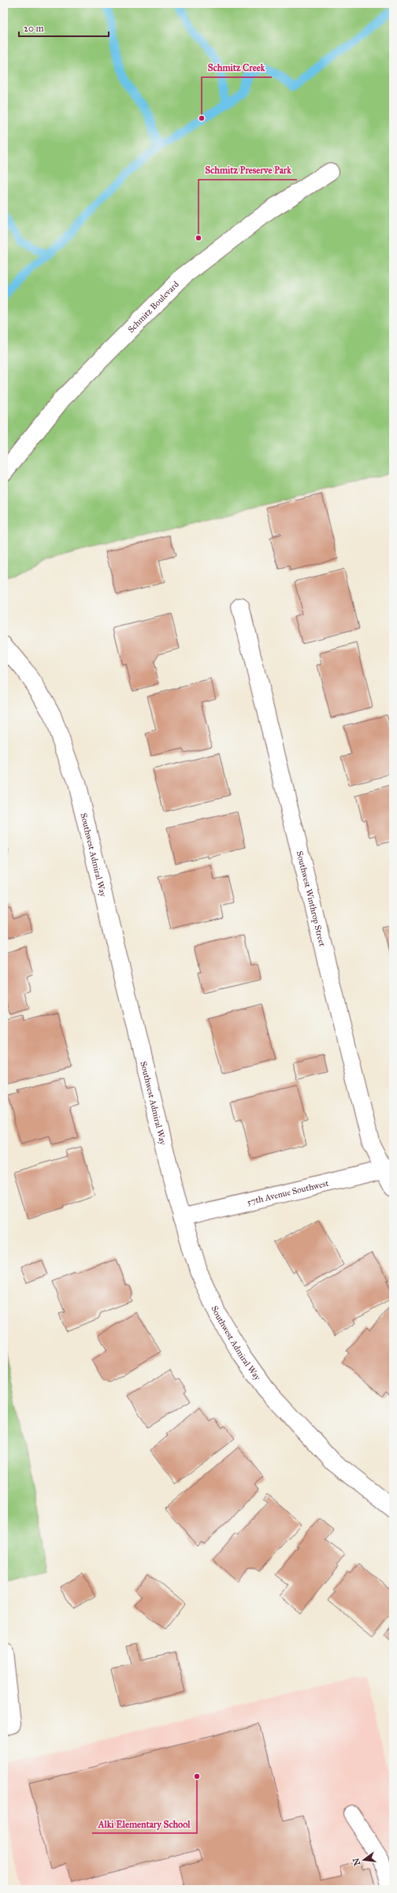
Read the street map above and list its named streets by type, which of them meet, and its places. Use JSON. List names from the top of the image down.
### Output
{
  "streets": {
    "street": [
      "Schmitz Boulevard",
      "Southwest Admiral Way",
      "Southwest Winthrop Street",
      "57th Avenue Southwest"
    ]
  },
  "crossings": [
    ["Southwest Admiral Way", "57th Avenue Southwest"],
    ["Southwest Winthrop Street", "57th Avenue Southwest"]
  ],
  "places": ["Schmitz Creek", "Schmitz Preserve Park", "Alki Elementary School"],
  "scale_bar": "20 m",
  "north": "left"
}
